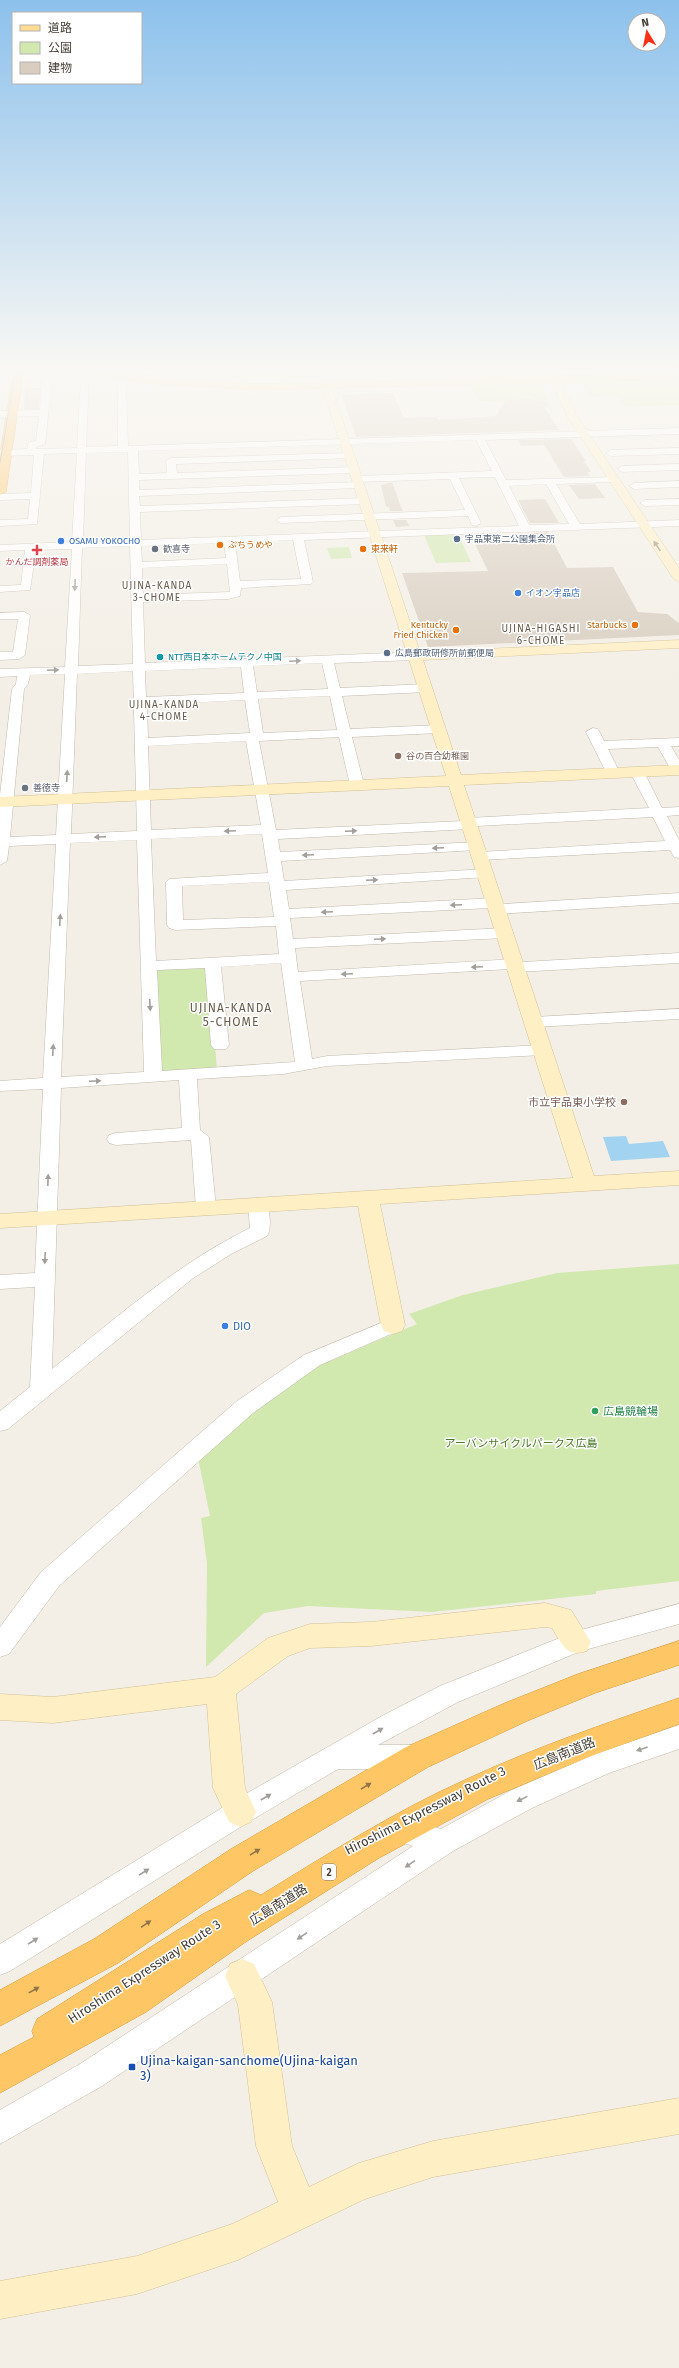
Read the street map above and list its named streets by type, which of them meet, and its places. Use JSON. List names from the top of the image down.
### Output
{
  "streets": {
    "highway": ["広島南道路", "Hiroshima Expressway Route 3", "2"]
  },
  "districts": [
    "UJINA-KANDA 3-CHOME",
    "UJINA-HIGASHI 6-CHOME",
    "UJINA-KANDA 4-CHOME",
    "UJINA-KANDA 5-CHOME"
  ],
  "parks": ["アーバンサイクルパークス広島"],
  "places": {
    "other": [
      "宇品東第二公園集会所",
      "OSAMU YOKOCHO",
      "ぷちうめや",
      "歓喜寺",
      "東来軒",
      "イオン宇品店",
      "Starbucks",
      "Kentucky Fried Chicken",
      "広島郵政研修所前郵便局",
      "NTT西日本ホームテクノ中国",
      "谷の百合幼稚園",
      "善徳寺",
      "市立宇品東小学校",
      "DIO",
      "広島競輪場"
    ],
    "health": ["かんだ調剤薬局"],
    "transit": ["Ujina-kaigan-sanchome(Ujina-kaigan 3)"]
  },
  "legend": ["道路", "公園", "建物"],
  "north": "top"
}
